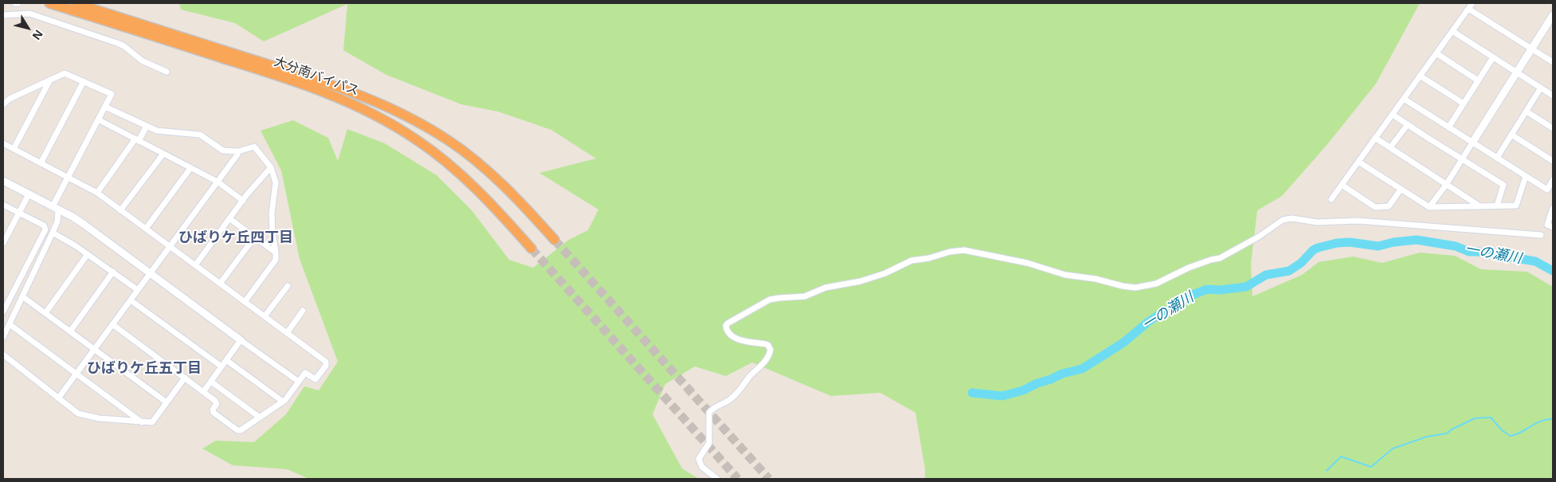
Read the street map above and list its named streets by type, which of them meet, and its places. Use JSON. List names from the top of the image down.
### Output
{
  "streets": {
    "highway": ["大分南バイパス"]
  },
  "districts": ["ひばりケ丘四丁目", "ひばりケ丘五丁目"],
  "water": ["一の瀬川"],
  "north": "bottom right"
}
